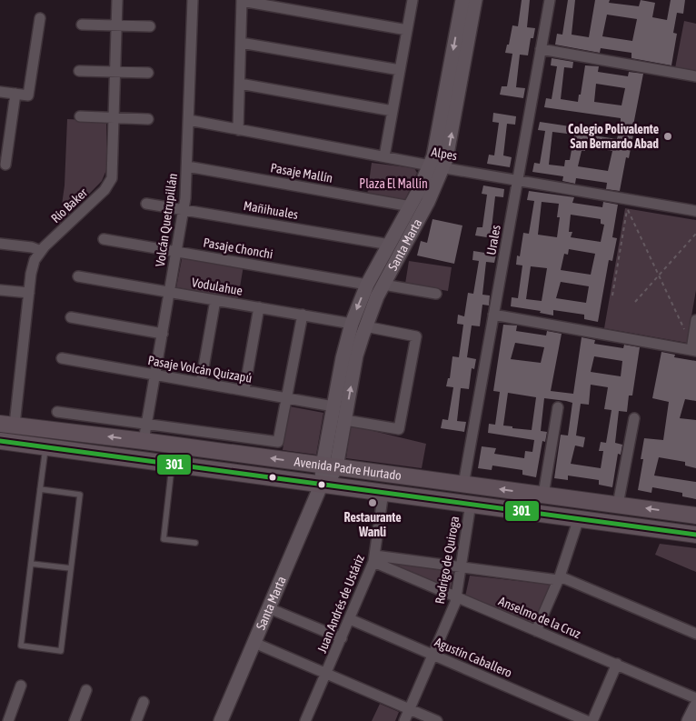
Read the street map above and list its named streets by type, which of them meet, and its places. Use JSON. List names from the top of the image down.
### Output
{
  "streets": {
    "main road": ["Avenida Padre Hurtado"],
    "street": [
      "Alpes",
      "Pasaje Mallín",
      "Río Baker",
      "Mañihuales",
      "Volcán Quetrupillán",
      "Urales",
      "Santa Marta",
      "Pasaje Chonchi",
      "Vodulahue",
      "Pasaje Volcán Quizapú",
      "Rodrigo de Quiroga",
      "Juan Andrés de Ustáriz",
      "Anselmo de la Cruz",
      "Agustín Caballero"
    ]
  },
  "crossings": [
    ["Alpes", "Volcán Quetrupillán"],
    ["Alpes", "Urales"],
    ["Alpes", "Santa Marta"],
    ["Pasaje Mallín", "Volcán Quetrupillán"],
    ["Pasaje Mallín", "Santa Marta"],
    ["Río Baker", "Avenida Padre Hurtado"],
    ["Mañihuales", "Volcán Quetrupillán"],
    ["Mañihuales", "Santa Marta"],
    ["Volcán Quetrupillán", "Pasaje Chonchi"],
    ["Volcán Quetrupillán", "Vodulahue"],
    ["Volcán Quetrupillán", "Pasaje Volcán Quizapú"],
    ["Volcán Quetrupillán", "Avenida Padre Hurtado"],
    ["Urales", "Avenida Padre Hurtado"],
    ["Santa Marta", "Pasaje Chonchi"],
    ["Santa Marta", "Vodulahue"],
    ["Santa Marta", "Pasaje Volcán Quizapú"],
    ["Santa Marta", "Avenida Padre Hurtado"],
    ["Avenida Padre Hurtado", "Rodrigo de Quiroga"],
    ["Avenida Padre Hurtado", "Juan Andrés de Ustáriz"],
    ["Rodrigo de Quiroga", "Anselmo de la Cruz"],
    ["Rodrigo de Quiroga", "Agustín Caballero"],
    ["Juan Andrés de Ustáriz", "Anselmo de la Cruz"],
    ["Juan Andrés de Ustáriz", "Agustín Caballero"]
  ],
  "parks": ["Plaza El Mallín"],
  "places": ["Colegio Polivalente San Bernardo Abad", "Restaurante Wanli"],
  "lines": ["transit line 301"]
}
